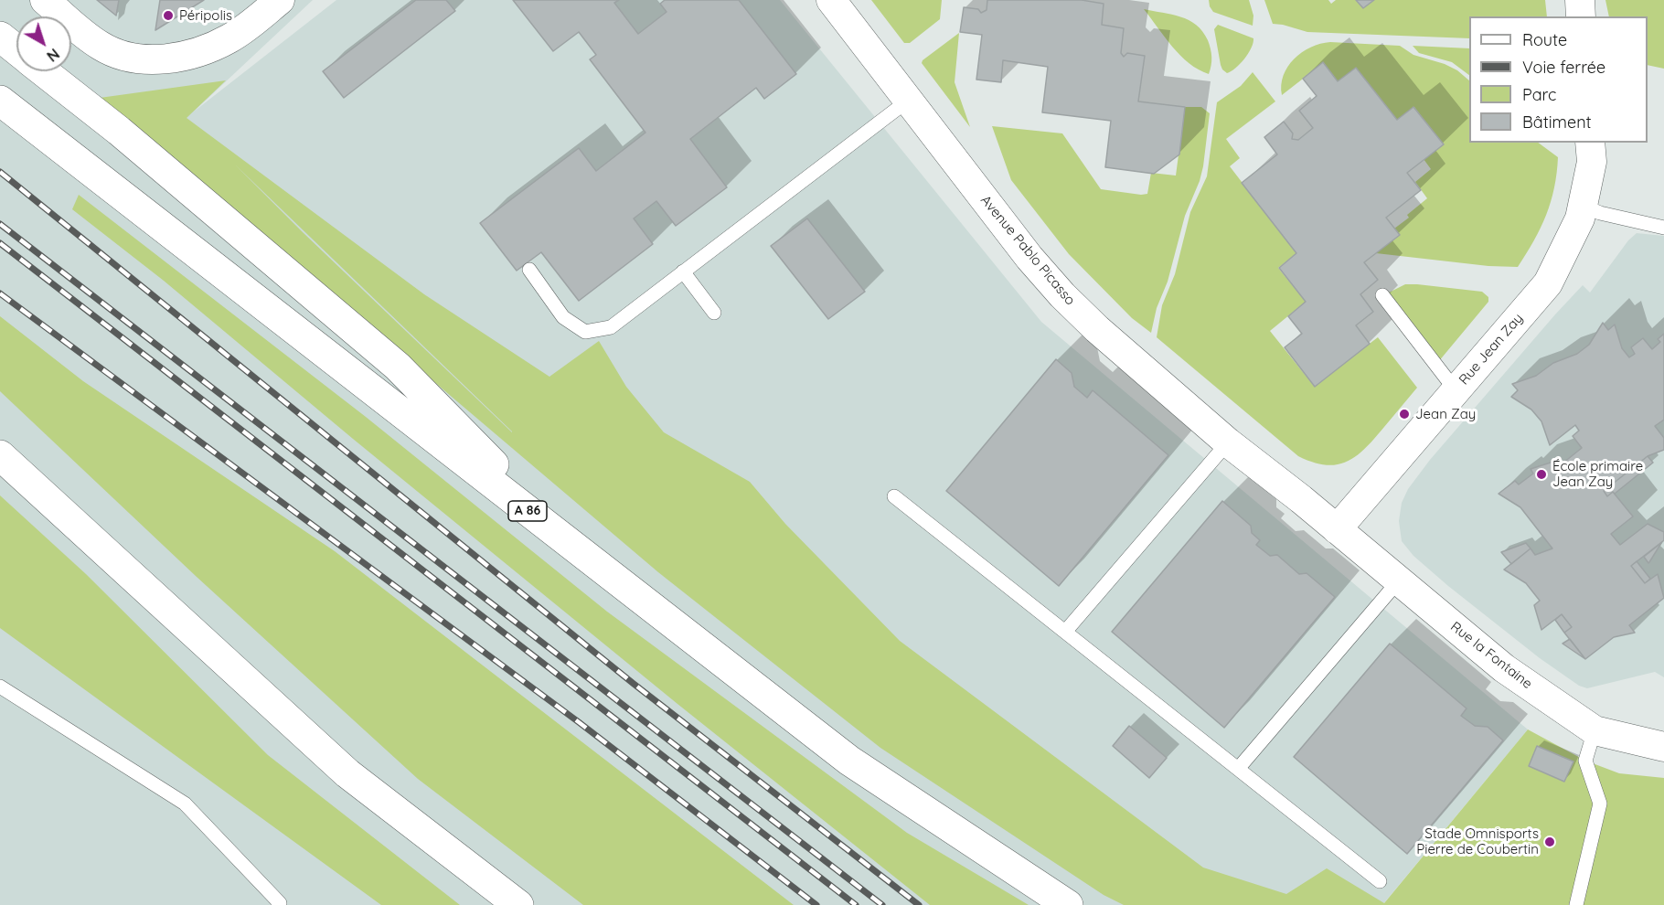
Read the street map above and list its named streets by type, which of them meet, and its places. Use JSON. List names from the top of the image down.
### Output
{
  "streets": {
    "highway": ["A 86"],
    "street": ["Avenue Pablo Picasso", "Rue Jean Zay", "Rue la Fontaine"]
  },
  "crossings": [
    ["Avenue Pablo Picasso", "Rue Jean Zay"],
    ["Avenue Pablo Picasso", "Rue la Fontaine"],
    ["Rue Jean Zay", "Rue la Fontaine"]
  ],
  "places": [
    "Péripolis",
    "Jean Zay",
    "École primaire Jean Zay",
    "Stade Omnisports Pierre de Coubertin"
  ],
  "legend": [
    "Route",
    "Voie ferrée",
    "Parc",
    "Bâtiment"
  ],
  "north": "bottom right"
}
